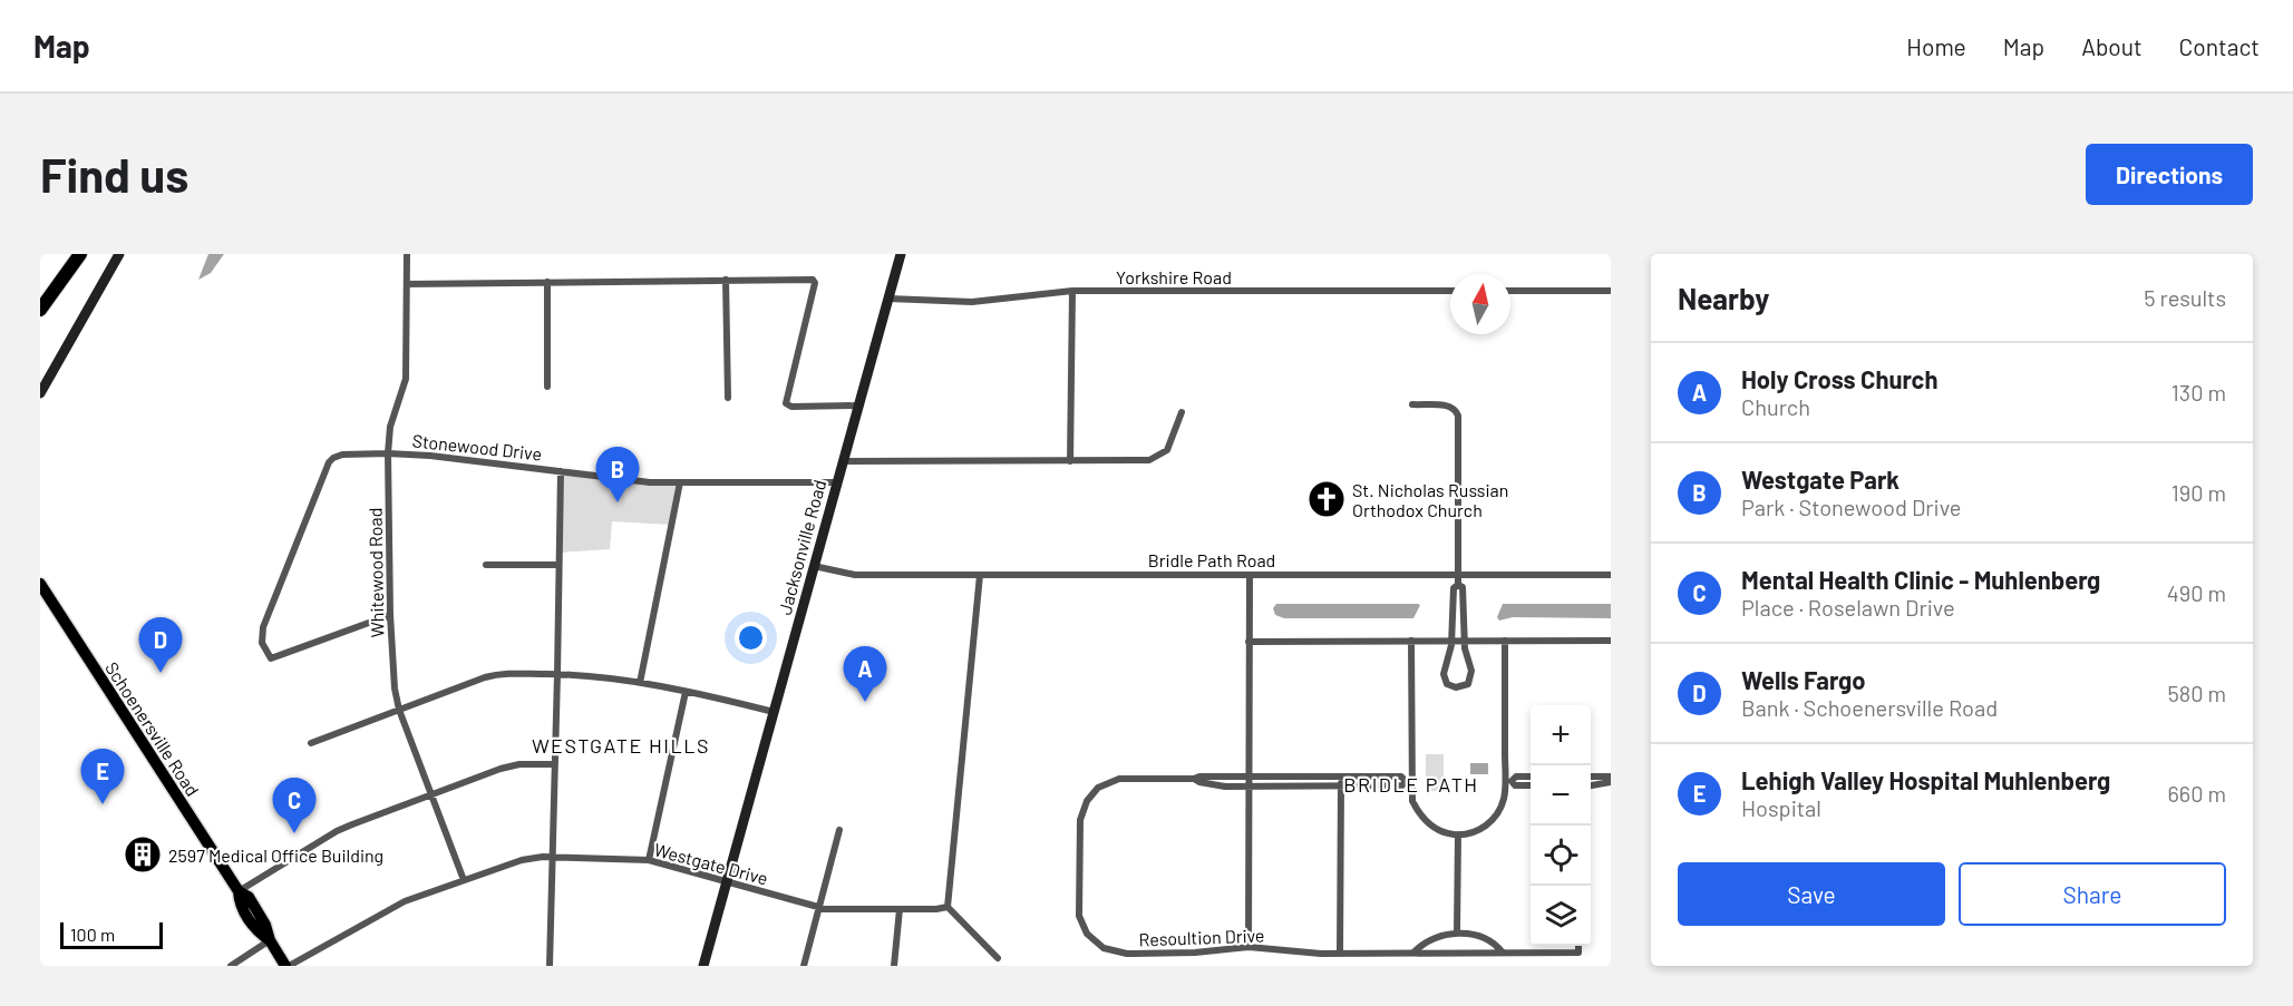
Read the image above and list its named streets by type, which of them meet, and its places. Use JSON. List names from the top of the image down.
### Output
{
  "streets": {
    "main road": ["Schoenersville Road"],
    "street": [
      "Yorkshire Road",
      "Stonewood Drive",
      "Jacksonville Road",
      "Bridle Path Road",
      "Whitewood Road",
      "Westgate Drive",
      "Resoultion Drive"
    ]
  },
  "crossings": [
    ["Yorkshire Road", "Jacksonville Road"],
    ["Stonewood Drive", "Jacksonville Road"],
    ["Stonewood Drive", "Whitewood Road"],
    ["Jacksonville Road", "Bridle Path Road"],
    ["Jacksonville Road", "Westgate Drive"],
    ["Whitewood Road", "Westgate Drive"],
    ["Schoenersville Road", "Westgate Drive"]
  ],
  "districts": ["WESTGATE HILLS", "BRIDLE PATH"],
  "places": {
    "church": ["St. Nicholas Russian Orthodox Church"],
    "building": ["2597 Medical Office Building"]
  },
  "scale_bar": "100 m",
  "north": "top",
  "page": {
    "header": "Map",
    "nav": [
      "Home",
      "Map",
      "About",
      "Contact"
    ],
    "buttons": [
      "Directions",
      ["Save", "Share"]
    ],
    "title": "Find us",
    "heading": ["Nearby", "5 results"],
    "list": [
      {
        "mark": "A",
        "name": "Holy Cross Church",
        "note": "Church",
        "value": "130 m"
      },
      {
        "mark": "B",
        "name": "Westgate Park",
        "note": "Park · Stonewood Drive",
        "value": "190 m"
      },
      {
        "mark": "C",
        "name": "Mental Health Clinic - Muhlenberg",
        "note": "Place · Roselawn Drive",
        "value": "490 m"
      },
      {
        "mark": "D",
        "name": "Wells Fargo",
        "note": "Bank · Schoenersville Road",
        "value": "580 m"
      },
      {
        "mark": "E",
        "name": "Lehigh Valley Hospital Muhlenberg",
        "note": "Hospital",
        "value": "660 m"
      }
    ],
    "pins": [
      "B",
      "D",
      "A",
      "E",
      "C"
    ],
    "map_buttons": ["+", "−"],
    "scale": "100 m"
  }
}
